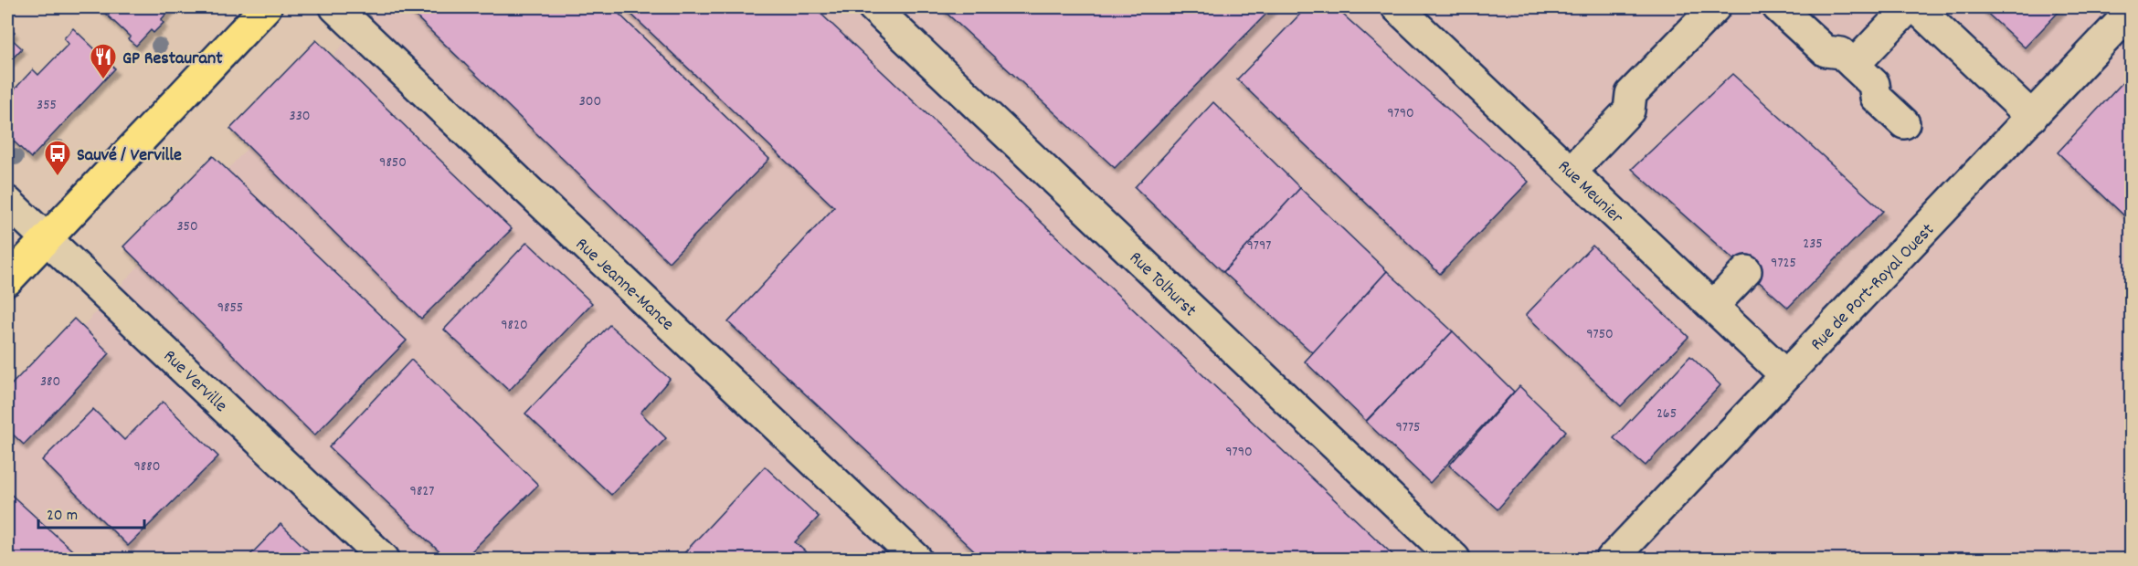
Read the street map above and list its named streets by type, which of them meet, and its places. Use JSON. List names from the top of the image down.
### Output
{
  "streets": {
    "street": [
      "Rue Meunier",
      "Rue Jeanne-Mance",
      "Rue Tolhurst",
      "Rue de Port-Royal Ouest",
      "Rue Verville"
    ]
  },
  "crossings": [
    ["Rue Meunier", "Rue de Port-Royal Ouest"]
  ],
  "places": {
    "restaurant": ["GP Restaurant"],
    "bus stop": ["Sauvé / Verville"]
  },
  "house_numbers": [
    "300",
    "355",
    "9790",
    "330",
    "9850",
    "350",
    "235",
    "9797",
    "9725",
    "9855",
    "9820",
    "9750",
    "380",
    "265",
    "9775",
    "9790",
    "9880",
    "9827"
  ],
  "scale_bar": "20 m"
}
